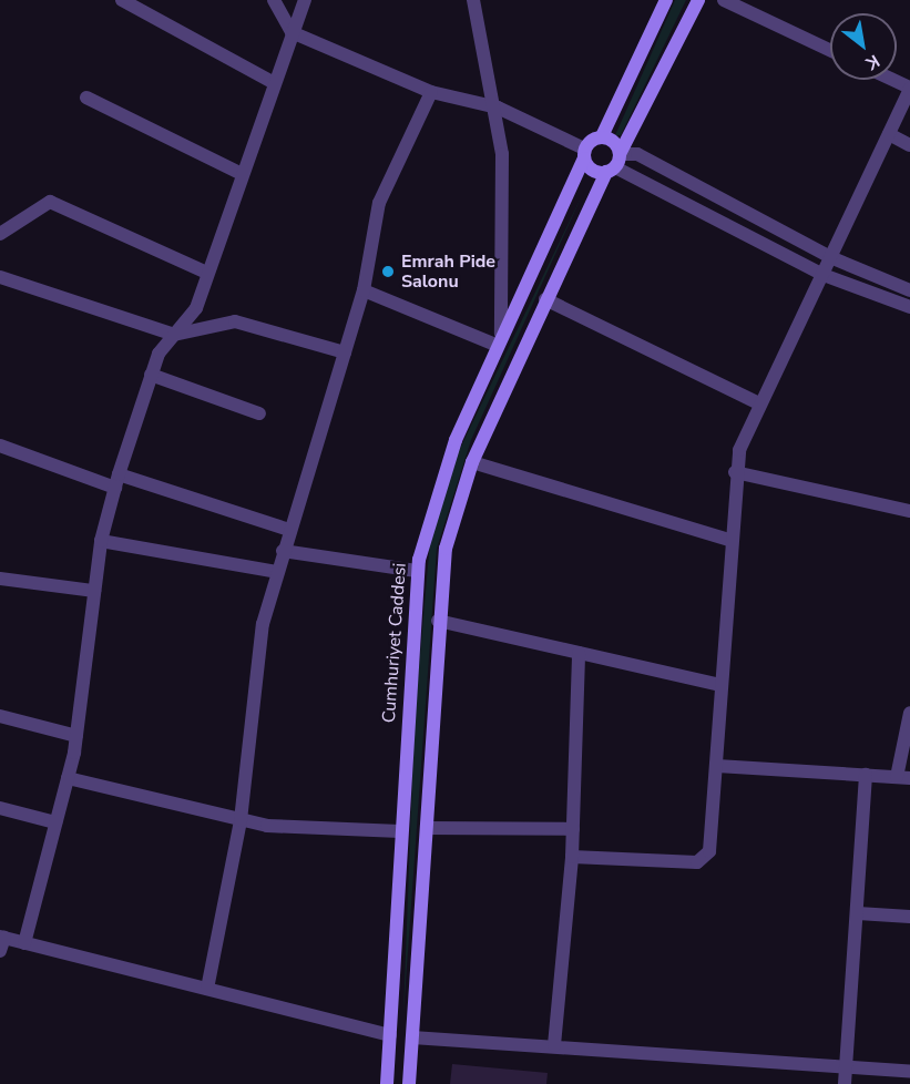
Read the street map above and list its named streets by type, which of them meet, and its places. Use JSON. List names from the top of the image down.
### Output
{
  "streets": {
    "main road": ["Cumhuriyet Caddesi"]
  },
  "places": ["Emrah Pide Salonu"],
  "north": "bottom right"
}
